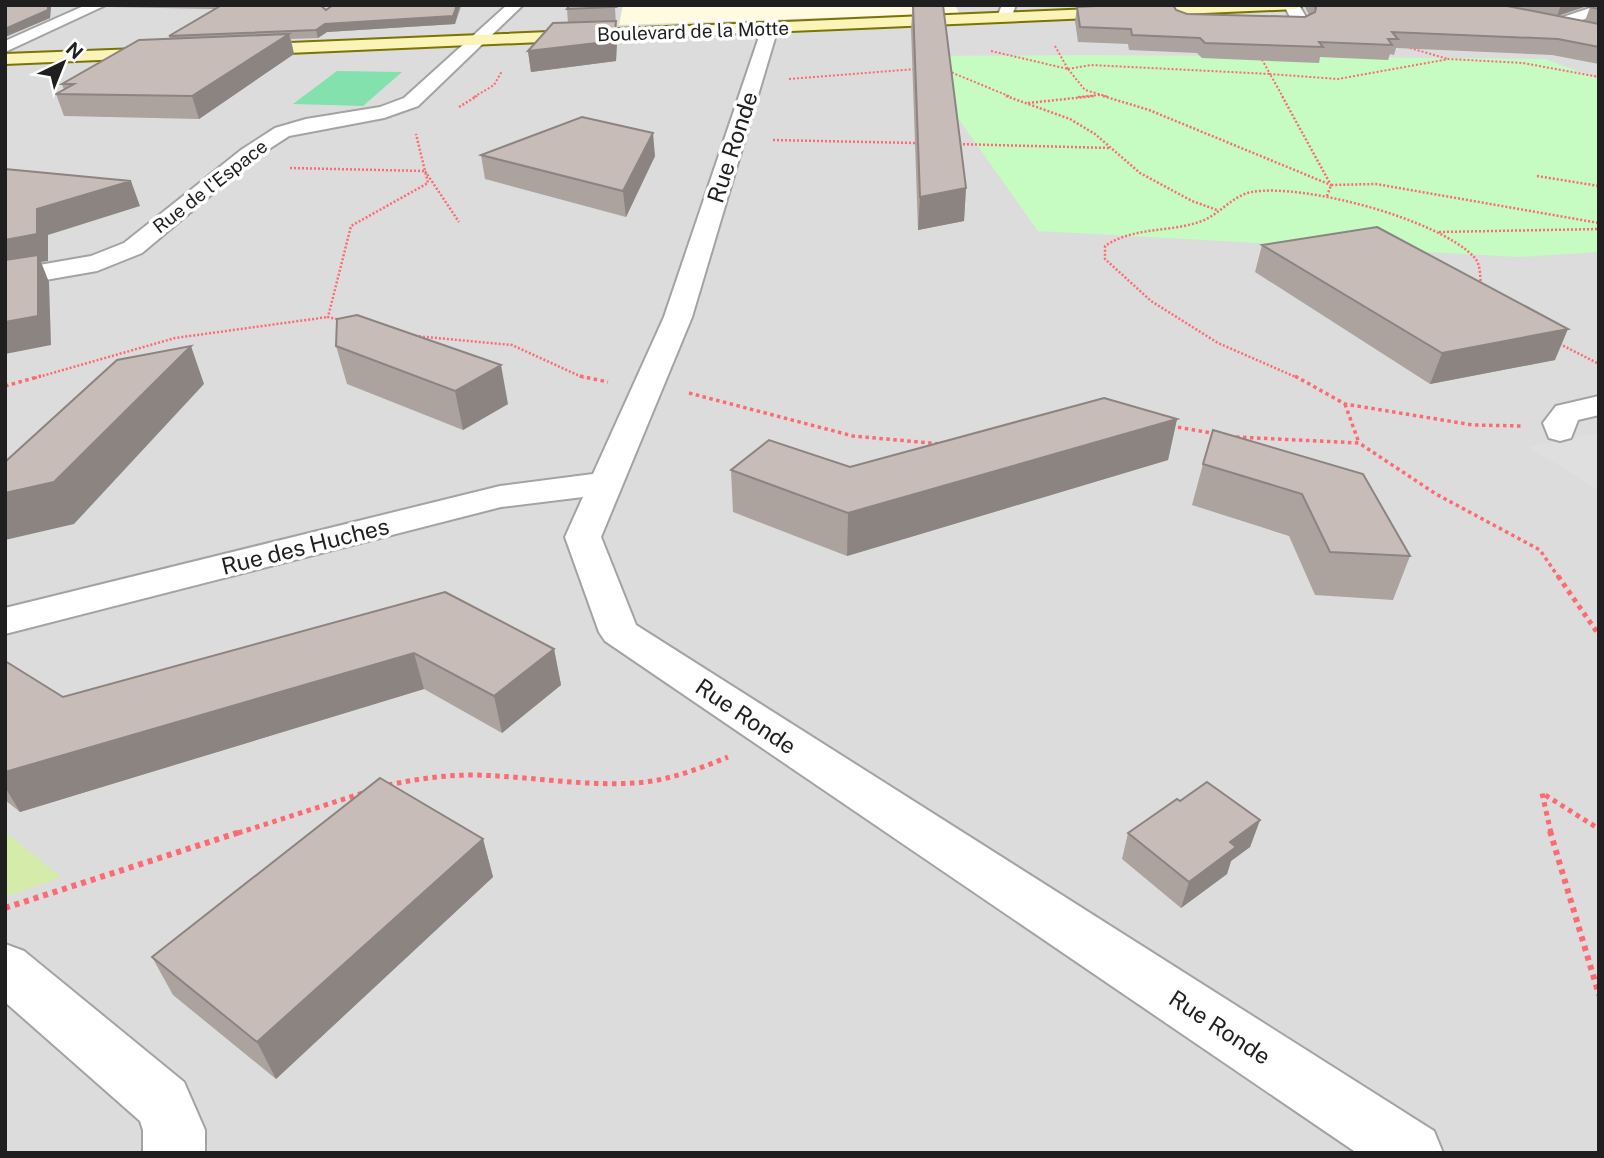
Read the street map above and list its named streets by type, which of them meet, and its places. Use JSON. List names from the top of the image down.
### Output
{
  "streets": {
    "street": [
      "Boulevard de la Motte",
      "Rue Ronde",
      "Rue de l'Espace",
      "Rue des Huches"
    ]
  },
  "crossings": [
    ["Boulevard de la Motte", "Rue Ronde"],
    ["Boulevard de la Motte", "Rue de l'Espace"],
    ["Rue Ronde", "Rue des Huches"]
  ],
  "north": "top right"
}
